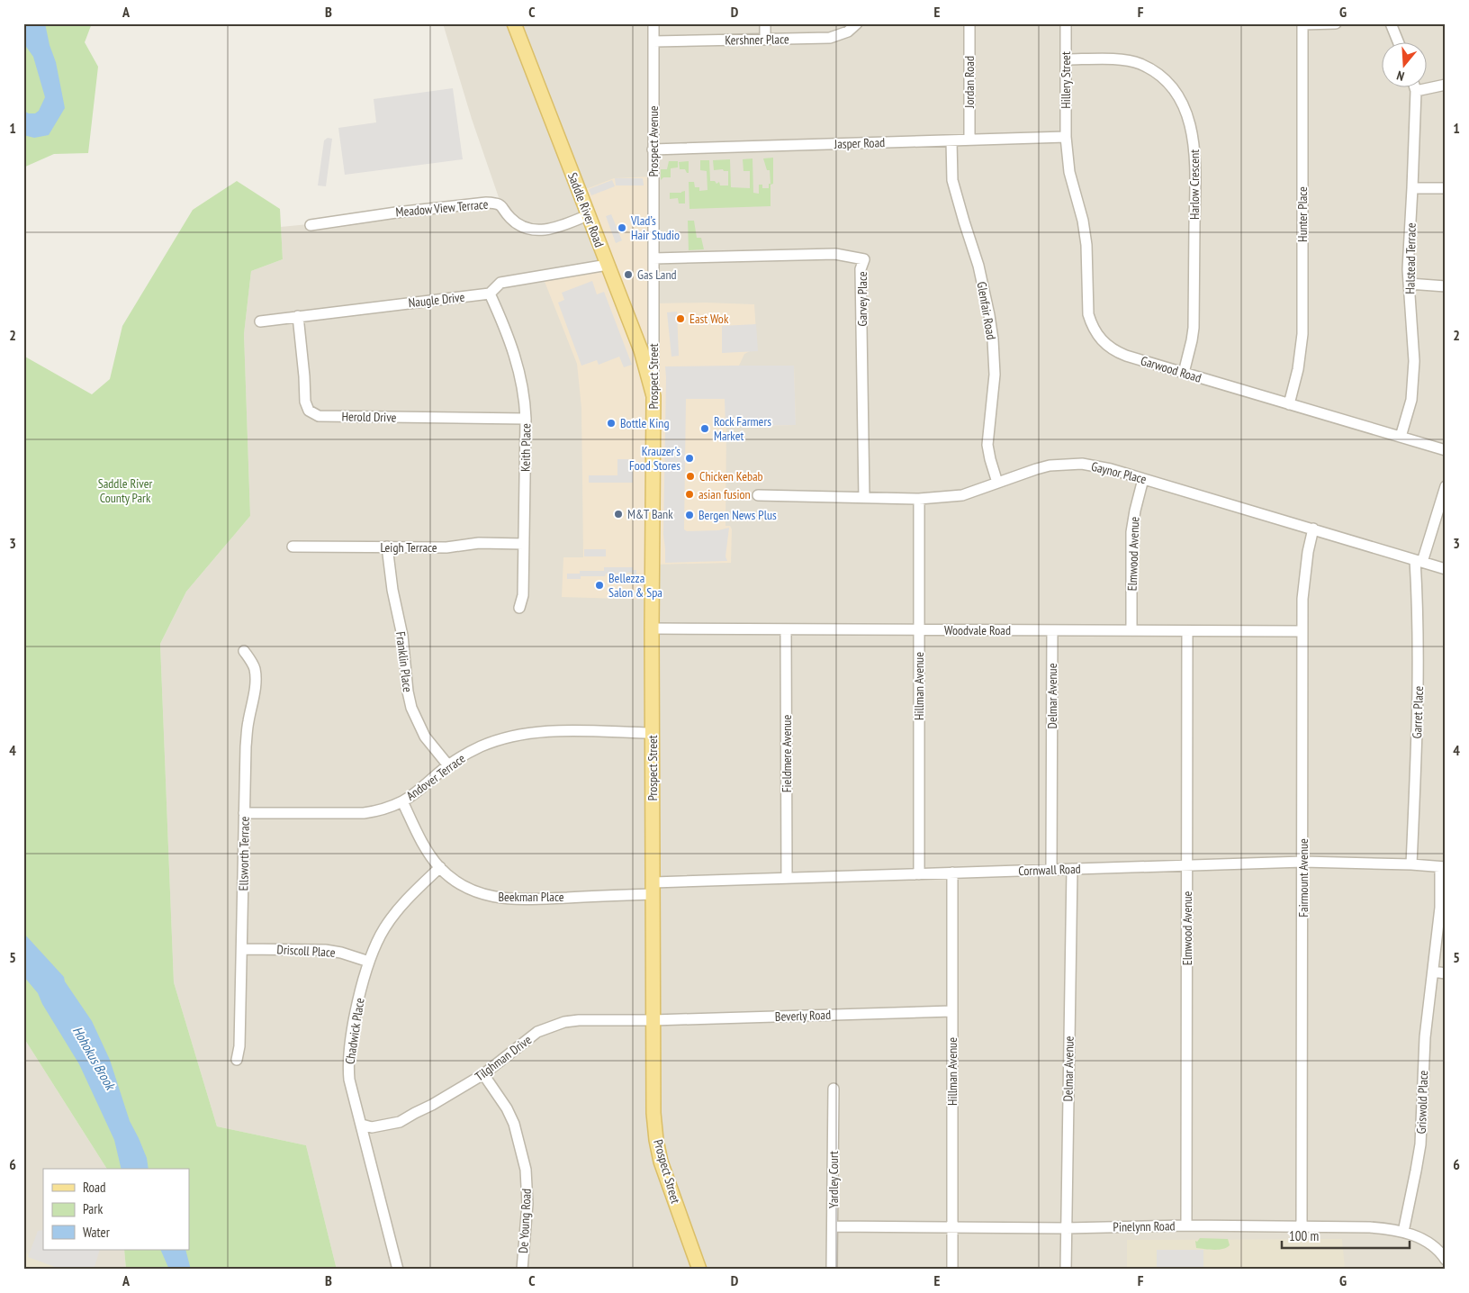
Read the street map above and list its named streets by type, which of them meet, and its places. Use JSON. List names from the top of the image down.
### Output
{
  "streets": {
    "main road": ["Saddle River Road", "Prospect Street"],
    "street": [
      "Kershner Place",
      "Hillery Street",
      "Jordan Road",
      "Prospect Avenue",
      "Jasper Road",
      "Harlow Crescent",
      "Meadow View Terrace",
      "Hunter Place",
      "Halstead Terrace",
      "Garvey Place",
      "Naugle Drive",
      "Glenfair Road",
      "Garwood Road",
      "Herold Drive",
      "Keith Place",
      "Gaynor Place",
      "Leigh Terrace",
      "Elmwood Avenue",
      "Woodvale Road",
      "Franklin Place",
      "Hillman Avenue",
      "Delmar Avenue",
      "Garret Place",
      "Fieldmere Avenue",
      "Andover Terrace",
      "Ellsworth Terrace",
      "Cornwall Road",
      "Fairmount Avenue",
      "Beekman Place",
      "Driscoll Place",
      "Beverly Road",
      "Chadwick Place",
      "Tilghman Drive",
      "Griswold Place",
      "Yardley Court",
      "De Young Road",
      "Pinelynn Road"
    ]
  },
  "crossings": [
    ["Kershner Place", "Prospect Avenue"],
    ["Hillery Street", "Jasper Road"],
    ["Hillery Street", "Harlow Crescent"],
    ["Hillery Street", "Garwood Road"],
    ["Jordan Road", "Jasper Road"],
    ["Prospect Avenue", "Jasper Road"],
    ["Prospect Avenue", "Garvey Place"],
    ["Prospect Avenue", "Prospect Street"],
    ["Jasper Road", "Glenfair Road"],
    ["Jasper Road", "Garwood Road"],
    ["Harlow Crescent", "Garwood Road"],
    ["Meadow View Terrace", "Saddle River Road"],
    ["Saddle River Road", "Naugle Drive"],
    ["Saddle River Road", "Prospect Street"],
    ["Hunter Place", "Garwood Road"],
    ["Halstead Terrace", "Garwood Road"],
    ["Garvey Place", "Prospect Street"],
    ["Garvey Place", "Gaynor Place"],
    ["Naugle Drive", "Herold Drive"],
    ["Naugle Drive", "Keith Place"],
    ["Glenfair Road", "Gaynor Place"],
    ["Prospect Street", "Woodvale Road"],
    ["Prospect Street", "Andover Terrace"],
    ["Prospect Street", "Cornwall Road"],
    ["Prospect Street", "Beekman Place"],
    ["Prospect Street", "Beverly Road"],
    ["Prospect Street", "Tilghman Drive"],
    ["Herold Drive", "Keith Place"],
    ["Keith Place", "Leigh Terrace"],
    ["Gaynor Place", "Elmwood Avenue"],
    ["Gaynor Place", "Hillman Avenue"],
    ["Gaynor Place", "Garret Place"],
    ["Gaynor Place", "Fairmount Avenue"],
    ["Leigh Terrace", "Franklin Place"],
    ["Elmwood Avenue", "Woodvale Road"],
    ["Elmwood Avenue", "Cornwall Road"],
    ["Elmwood Avenue", "Pinelynn Road"],
    ["Woodvale Road", "Hillman Avenue"],
    ["Woodvale Road", "Delmar Avenue"],
    ["Woodvale Road", "Fieldmere Avenue"],
    ["Woodvale Road", "Fairmount Avenue"],
    ["Franklin Place", "Andover Terrace"],
    ["Hillman Avenue", "Cornwall Road"],
    ["Hillman Avenue", "Beverly Road"],
    ["Hillman Avenue", "Pinelynn Road"],
    ["Delmar Avenue", "Cornwall Road"],
    ["Delmar Avenue", "Pinelynn Road"],
    ["Garret Place", "Cornwall Road"],
    ["Fieldmere Avenue", "Cornwall Road"],
    ["Andover Terrace", "Ellsworth Terrace"],
    ["Andover Terrace", "Beekman Place"],
    ["Ellsworth Terrace", "Driscoll Place"],
    ["Cornwall Road", "Fairmount Avenue"],
    ["Cornwall Road", "Beekman Place"],
    ["Fairmount Avenue", "Pinelynn Road"],
    ["Beekman Place", "Chadwick Place"],
    ["Driscoll Place", "Chadwick Place"],
    ["Beverly Road", "Tilghman Drive"],
    ["Chadwick Place", "Tilghman Drive"],
    ["Tilghman Drive", "De Young Road"],
    ["Griswold Place", "Pinelynn Road"],
    ["Yardley Court", "Pinelynn Road"]
  ],
  "water": ["Hohokus Brook"],
  "parks": ["Saddle River County Park"],
  "places": [
    "Vlad’s Hair Studio",
    "Gas Land",
    "East Wok",
    "Bottle King",
    "Rock Farmers Market",
    "Krauzer's Food Stores",
    "Chicken Kebab",
    "asian fusion",
    "M&T Bank",
    "Bergen News Plus",
    "Bellezza Salon & Spa"
  ],
  "legend": ["Road", "Park", "Water"],
  "scale_bar": "100 m",
  "north": "bottom",
  "grid": {
    "columns": [
      "A",
      "B",
      "C",
      "D",
      "E",
      "F",
      "G"
    ],
    "rows": [
      "1",
      "2",
      "3",
      "4",
      "5",
      "6"
    ]
  }
}
